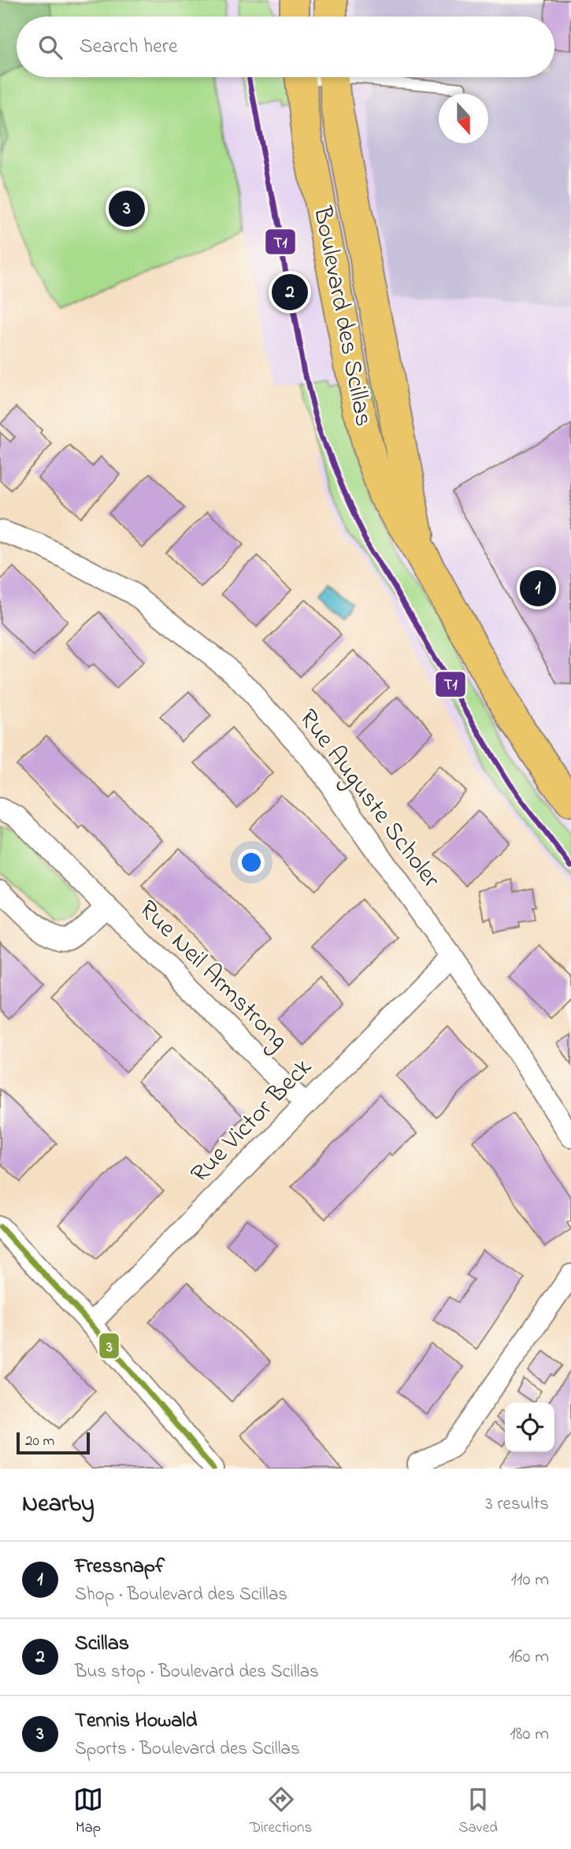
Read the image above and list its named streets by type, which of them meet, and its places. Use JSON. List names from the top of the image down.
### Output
{
  "streets": {
    "main road": ["Boulevard des Scillas"],
    "street": ["Rue Auguste Scholer", "Rue Neil Armstrong", "Rue Victor Beck"]
  },
  "crossings": [
    ["Rue Auguste Scholer", "Rue Victor Beck"],
    ["Rue Neil Armstrong", "Rue Victor Beck"]
  ],
  "lines": ["transit line T1", "transit line 3"],
  "scale_bar": "20 m",
  "north": "bottom",
  "page": {
    "search": "Search here",
    "pins": ["3", "2", "1"],
    "scale": "20 m",
    "heading": ["Nearby", "3 results"],
    "list": [
      {
        "mark": "1",
        "name": "Fressnapf",
        "note": "Shop · Boulevard des Scillas",
        "value": "110 m"
      },
      {
        "mark": "2",
        "name": "Scillas",
        "note": "Bus stop · Boulevard des Scillas",
        "value": "160 m"
      },
      {
        "mark": "3",
        "name": "Tennis Howald",
        "note": "Sports · Boulevard des Scillas",
        "value": "180 m"
      }
    ],
    "nav": ["Map", "Directions", "Saved"]
  }
}
